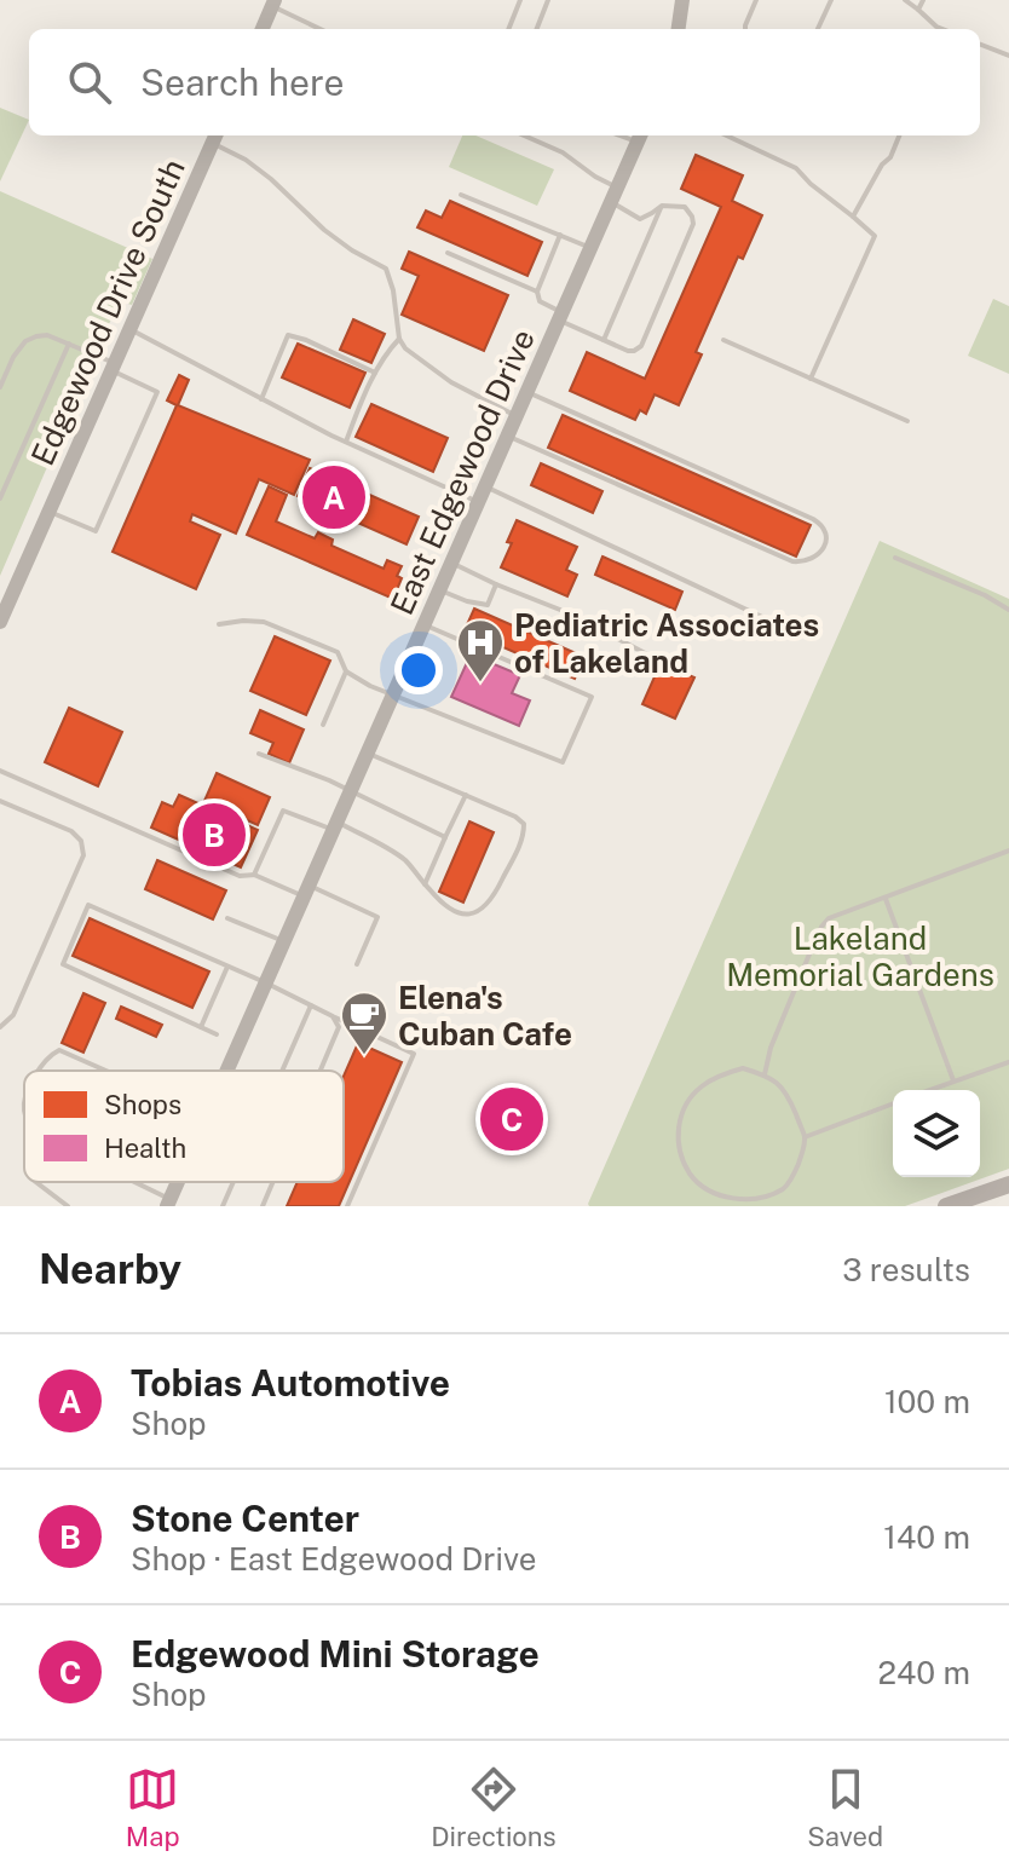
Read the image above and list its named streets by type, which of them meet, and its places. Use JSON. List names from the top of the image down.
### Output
{
  "streets": {
    "main road": ["Edgewood Drive South", "East Edgewood Drive"]
  },
  "parks": ["Lakeland Memorial Gardens"],
  "places": {
    "hospital": ["Pediatric Associates of Lakeland"],
    "cafe": ["Elena's Cuban Cafe"]
  },
  "legend": ["Shops", "Health"],
  "page": {
    "search": "Search here",
    "pins": ["A", "B", "C"],
    "heading": ["Nearby", "3 results"],
    "list": [
      {
        "mark": "A",
        "name": "Tobias Automotive",
        "note": "Shop",
        "value": "100 m"
      },
      {
        "mark": "B",
        "name": "Stone Center",
        "note": "Shop · East Edgewood Drive",
        "value": "140 m"
      },
      {
        "mark": "C",
        "name": "Edgewood Mini Storage",
        "note": "Shop",
        "value": "240 m"
      }
    ],
    "nav": ["Map", "Directions", "Saved"]
  }
}
